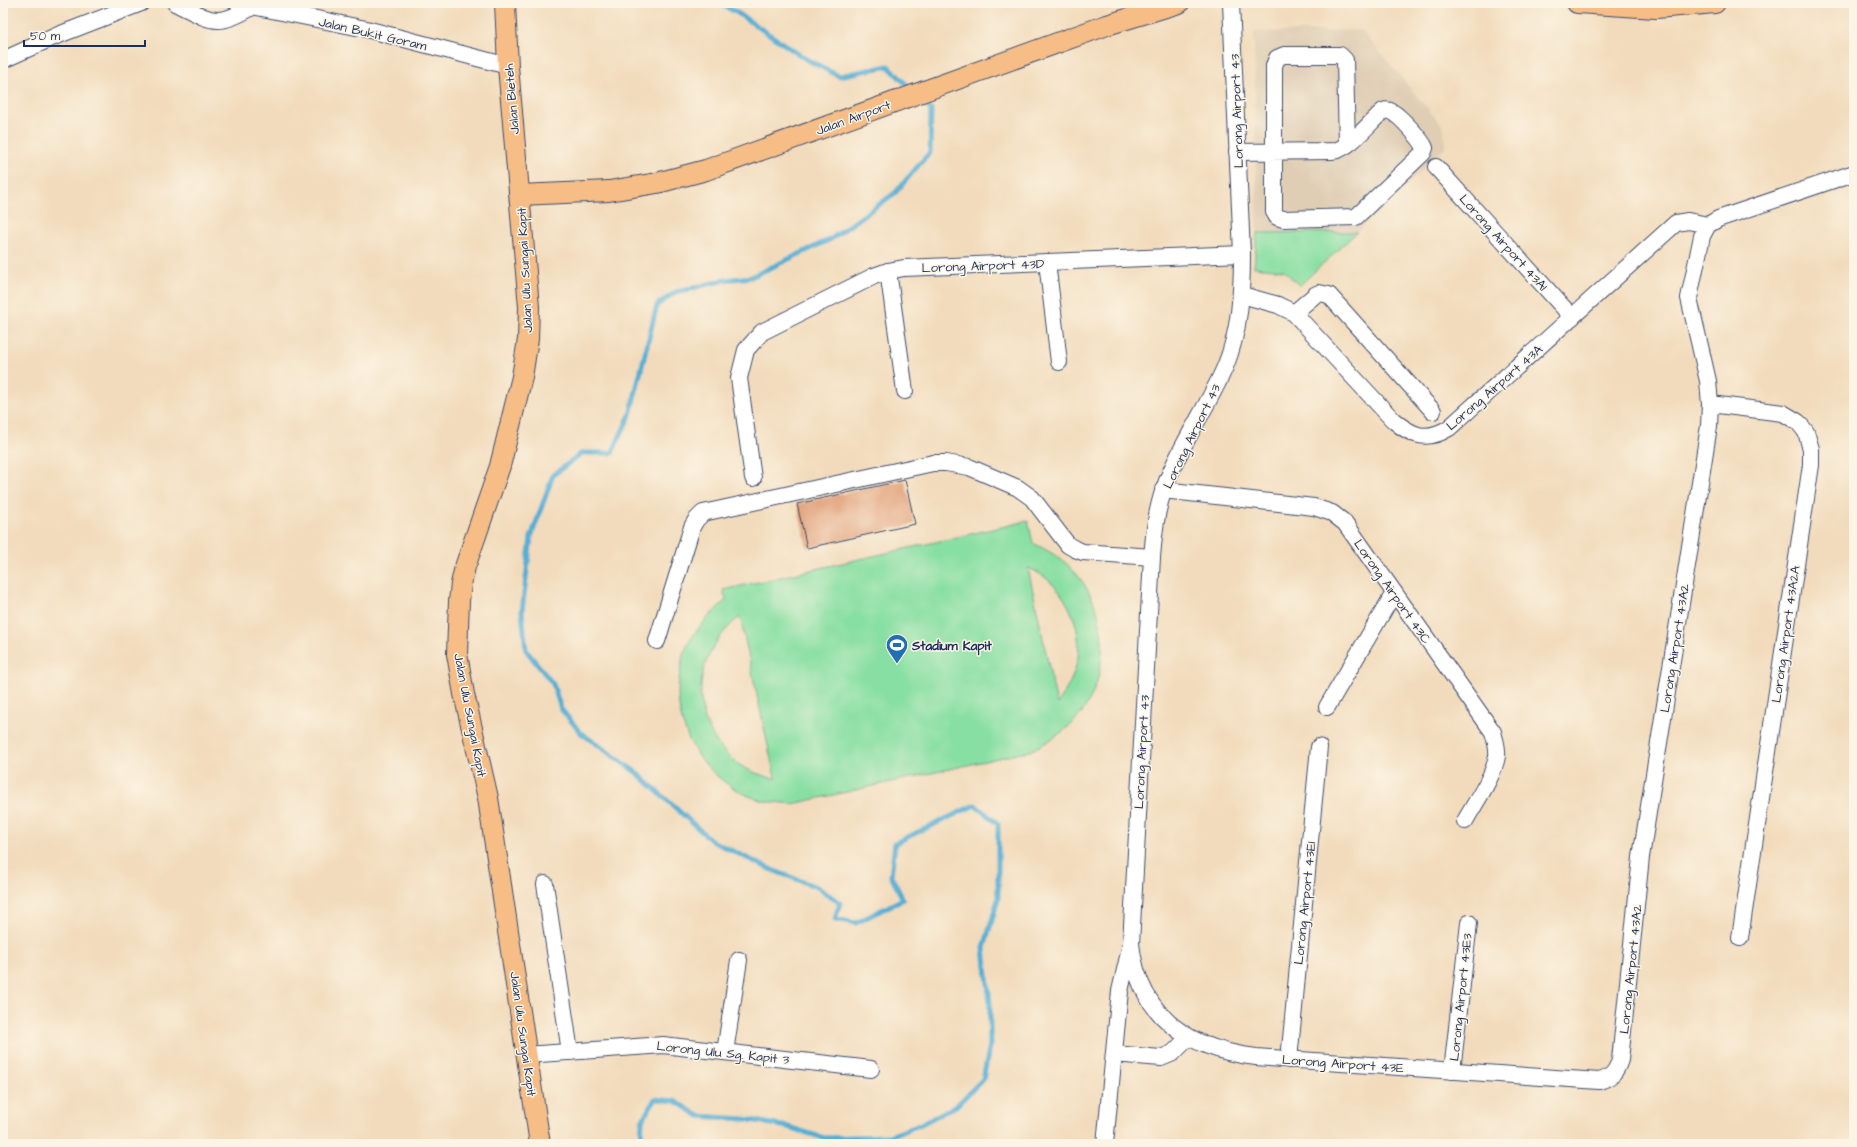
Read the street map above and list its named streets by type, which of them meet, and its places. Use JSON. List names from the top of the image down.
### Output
{
  "streets": {
    "main road": ["Jalan Bleteh", "Jalan Airport", "Jalan Ulu Sungai Kapit"],
    "street": [
      "Jalan Bukit Goram",
      "Lorong Airport 43",
      "Lorong Airport 43A1",
      "Lorong Airport 43D",
      "Lorong Airport 43A",
      "Lorong Airport 43C",
      "Lorong Airport 43A2A",
      "Lorong Airport 43A2",
      "Lorong Airport 43E1",
      "Lorong Airport 43E3",
      "Lorong Ulu Sg. Kapit 3",
      "Lorong Airport 43E"
    ]
  },
  "crossings": [
    ["Jalan Bukit Goram", "Jalan Bleteh"],
    ["Jalan Bleteh", "Jalan Airport"],
    ["Jalan Bleteh", "Jalan Ulu Sungai Kapit"],
    ["Lorong Airport 43", "Lorong Airport 43D"],
    ["Lorong Airport 43", "Lorong Airport 43A"],
    ["Lorong Airport 43", "Lorong Airport 43C"],
    ["Lorong Airport 43", "Lorong Airport 43E"],
    ["Jalan Airport", "Jalan Ulu Sungai Kapit"],
    ["Lorong Airport 43A1", "Lorong Airport 43A"],
    ["Jalan Ulu Sungai Kapit", "Lorong Ulu Sg. Kapit 3"],
    ["Lorong Airport 43A", "Lorong Airport 43A2"],
    ["Lorong Airport 43A2A", "Lorong Airport 43A2"],
    ["Lorong Airport 43A2", "Lorong Airport 43E"],
    ["Lorong Airport 43E1", "Lorong Airport 43E"],
    ["Lorong Airport 43E3", "Lorong Airport 43E"]
  ],
  "places": {
    "sports": ["Stadium Kapit"]
  },
  "scale_bar": "50 m"
}
